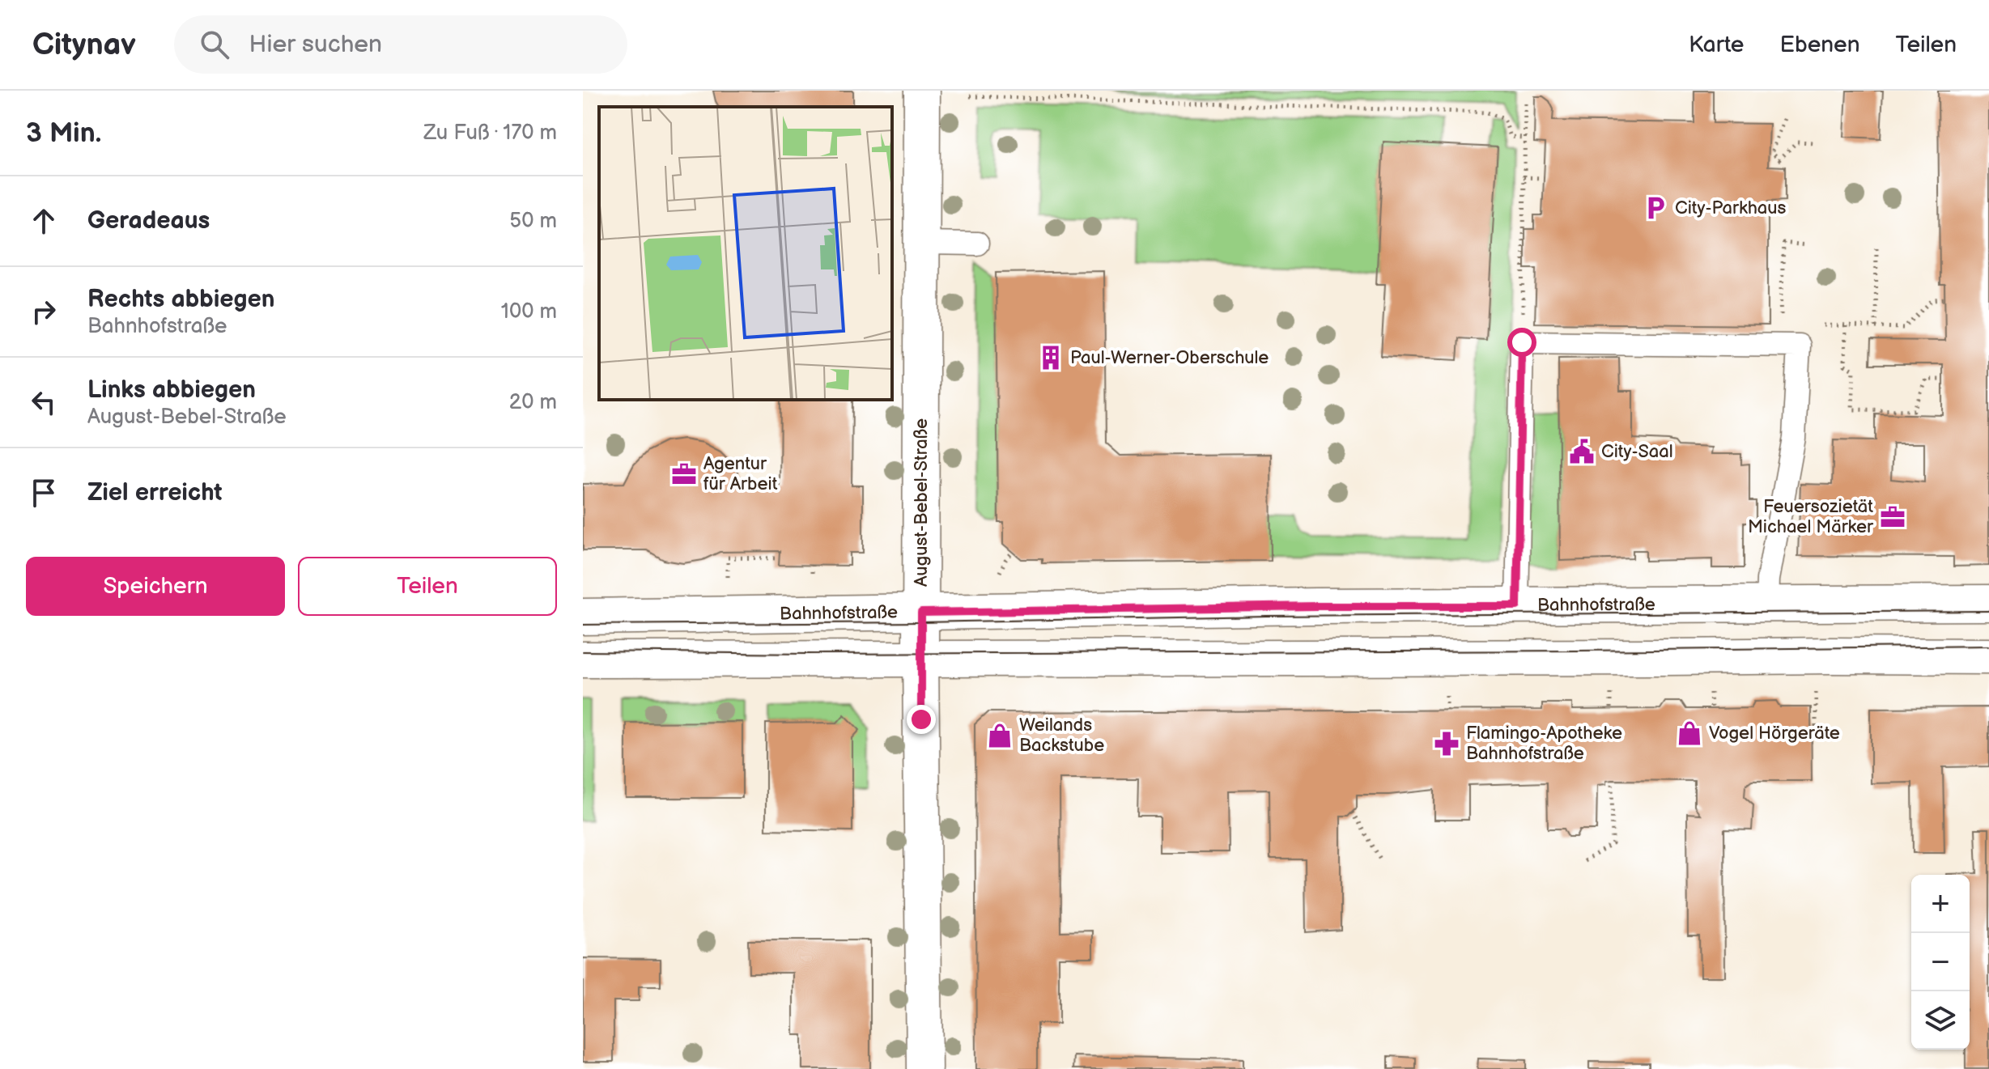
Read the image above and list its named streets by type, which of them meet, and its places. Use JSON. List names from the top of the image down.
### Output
{
  "streets": {
    "street": ["August-Bebel-Straße", "Bahnhofstraße"]
  },
  "crossings": [
    ["August-Bebel-Straße", "Bahnhofstraße"]
  ],
  "places": {
    "parking": ["City-Parkhaus"],
    "building": ["Paul-Werner-Oberschule"],
    "public building": ["City-Saal"],
    "office": ["Agentur für Arbeit", "Feuersozietät Michael Märker"],
    "shop": ["Vogel Hörgeräte", "Weilands Backstube"],
    "pharmacy": ["Flamingo-Apotheke Bahnhofstraße"]
  },
  "page": {
    "header": "Citynav",
    "search": "Hier suchen",
    "nav": ["Karte", "Ebenen", "Teilen"],
    "heading": ["3 Min.", "Zu Fuß · 170 m"],
    "list": [
      ["Geradeaus", "50 m"],
      ["Rechts abbiegen", "Bahnhofstraße", "100 m"],
      ["Links abbiegen", "August-Bebel-Straße", "20 m"],
      "Ziel erreicht"
    ],
    "buttons": ["Speichern", "Teilen"],
    "map_buttons": ["+", "−"]
  }
}
